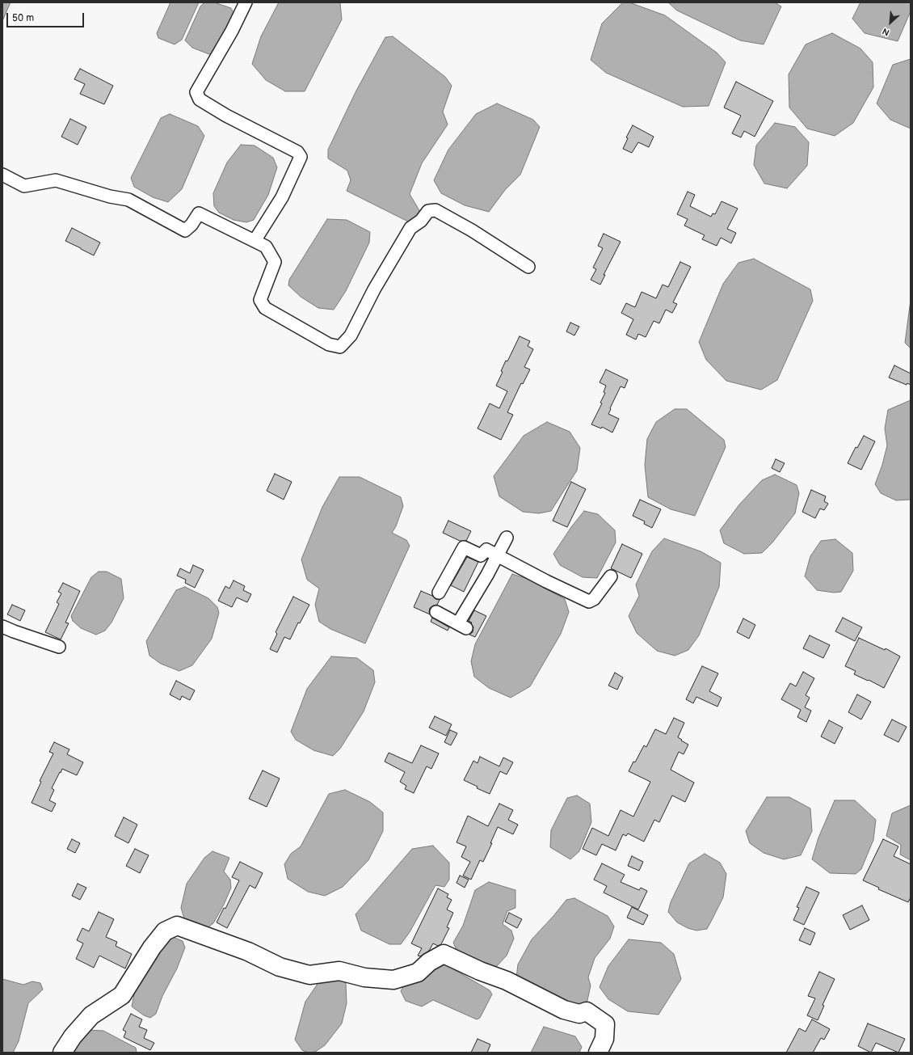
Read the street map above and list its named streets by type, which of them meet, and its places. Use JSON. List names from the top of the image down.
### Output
{
  "scale_bar": "50 m",
  "north": "bottom left"
}
